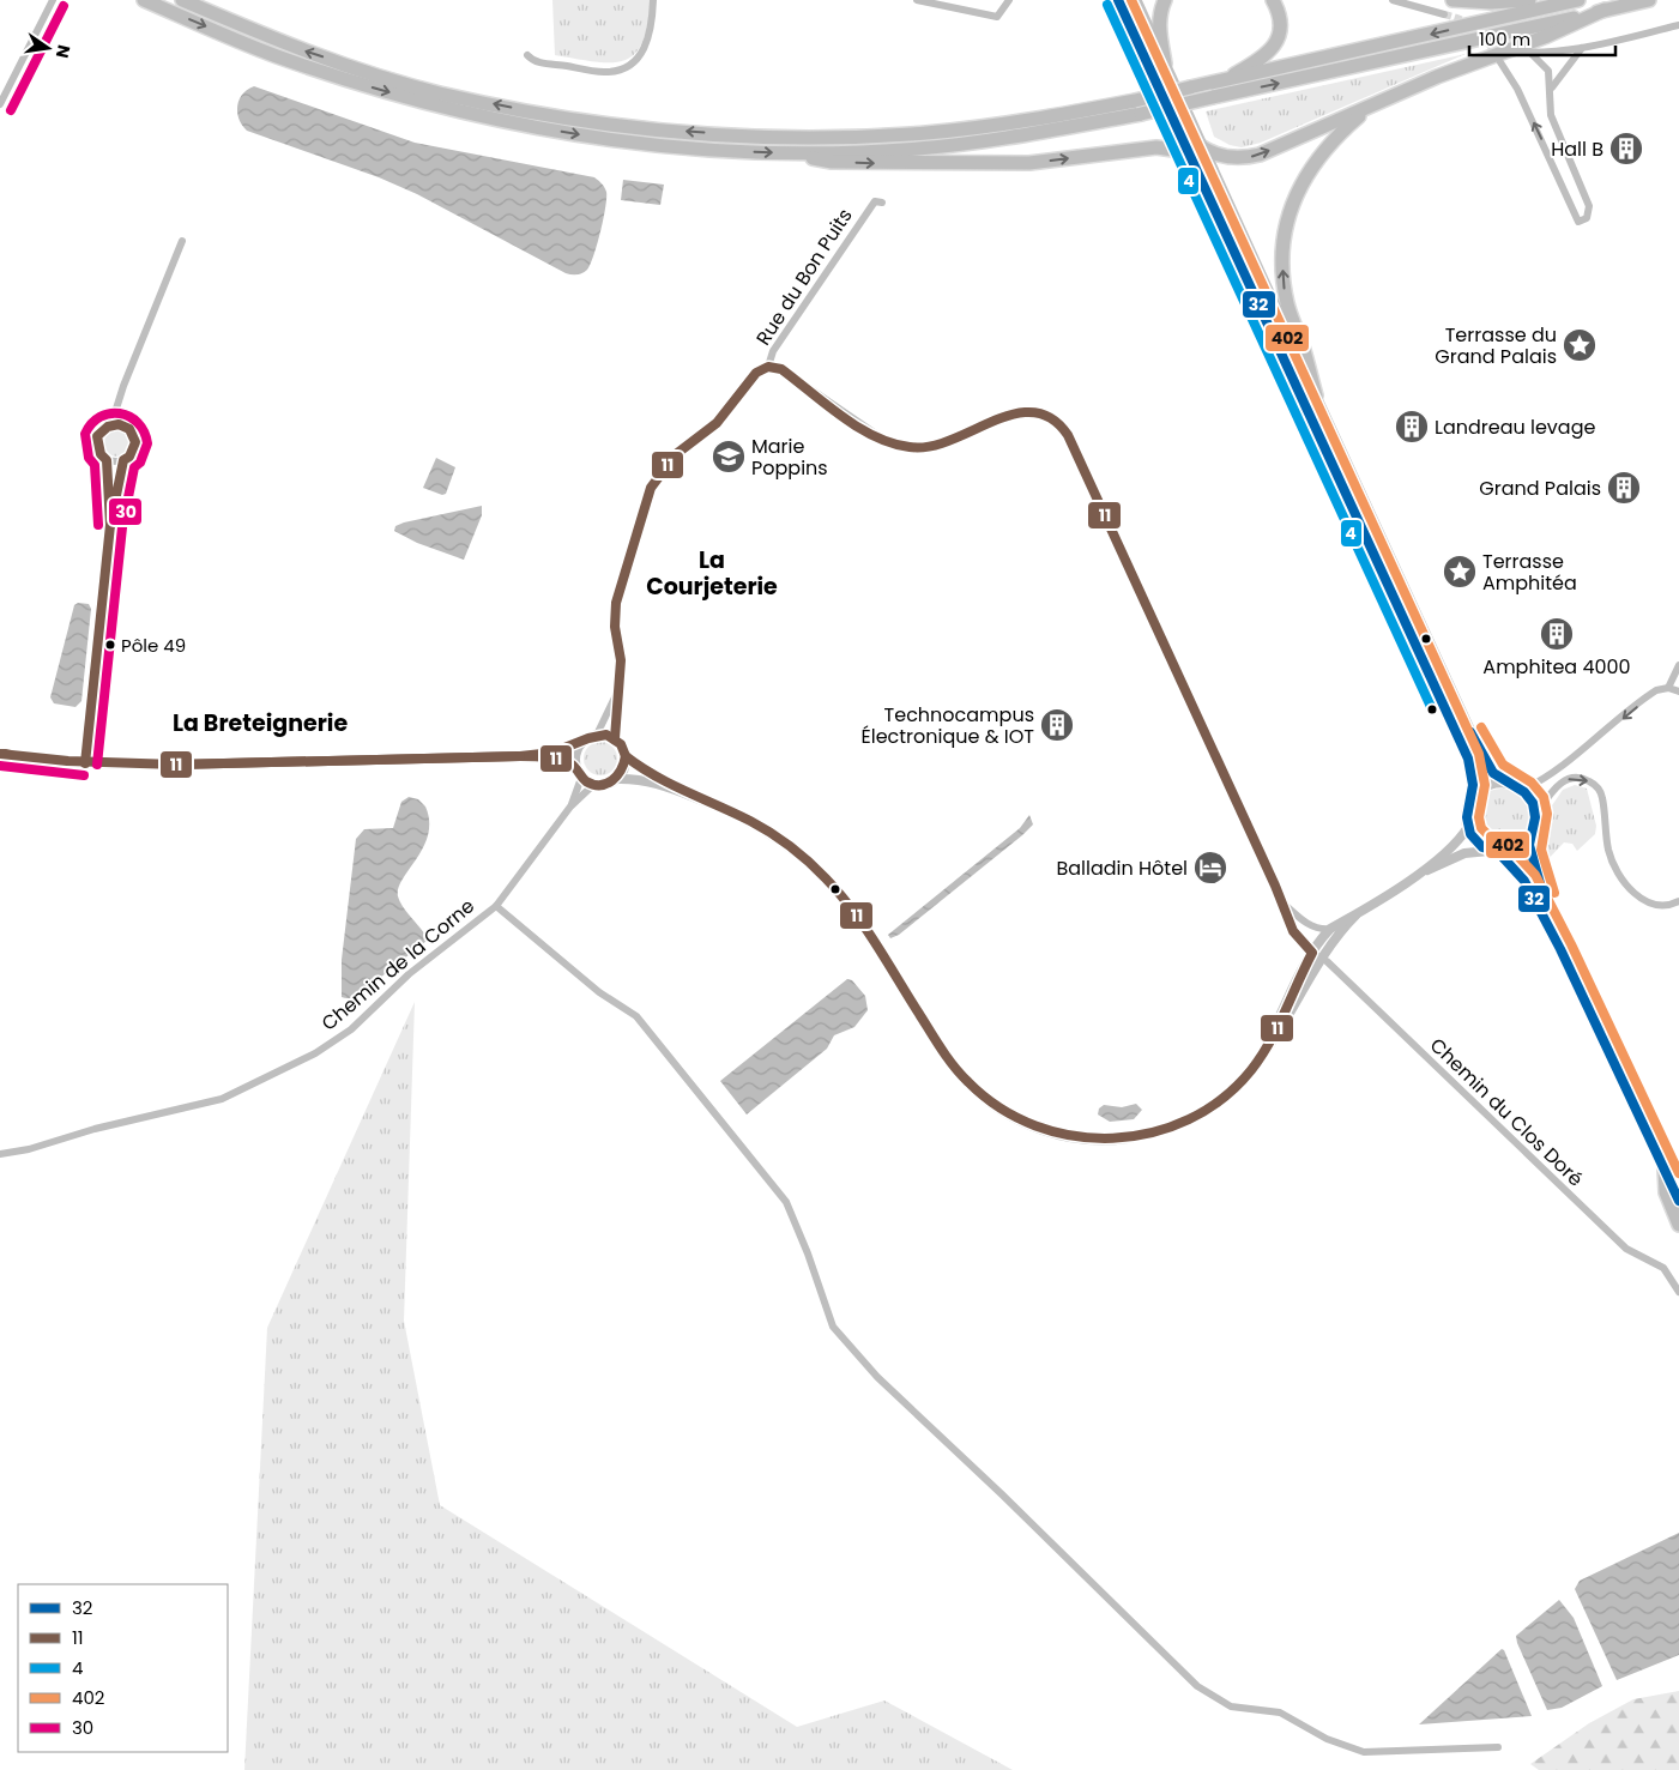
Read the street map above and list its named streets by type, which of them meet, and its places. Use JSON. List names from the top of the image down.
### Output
{
  "streets": {
    "street": ["Rue du Bon Puits", "Chemin de la Corne", "Chemin du Clos Doré"]
  },
  "crossings": [
    ["Rue du Bon Puits", "Chemin du Clos Doré"]
  ],
  "districts": ["La Courjeterie", "La Breteignerie"],
  "places": {
    "building": [
      "Hall B",
      "Landreau levage",
      "Grand Palais",
      "Amphitea 4000",
      "Technocampus Électronique & IOT"
    ],
    "place": ["Terrasse du Grand Palais", "Terrasse Amphitéa"],
    "school or university": ["Marie Poppins"],
    "other": ["Pôle 49"],
    "hotel": ["Balladin Hôtel"]
  },
  "lines": [
    "transit line 32",
    "transit line 402",
    "transit line 4",
    "transit line 30",
    "transit line 11"
  ],
  "legend": [
    "32",
    "11",
    "4",
    "402",
    "30"
  ],
  "scale_bar": "100 m",
  "north": "right"
}
